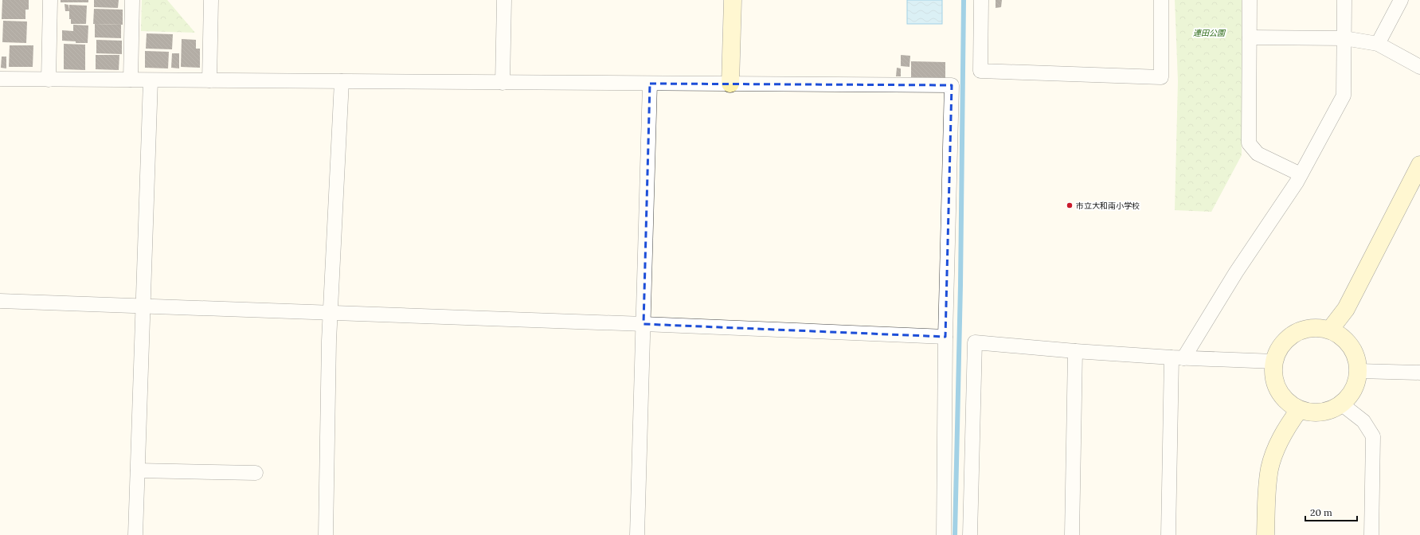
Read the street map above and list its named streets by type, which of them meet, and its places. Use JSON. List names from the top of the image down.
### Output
{
  "parks": ["連田公園"],
  "places": ["市立大和南小学校"],
  "scale_bar": "20 m"
}
